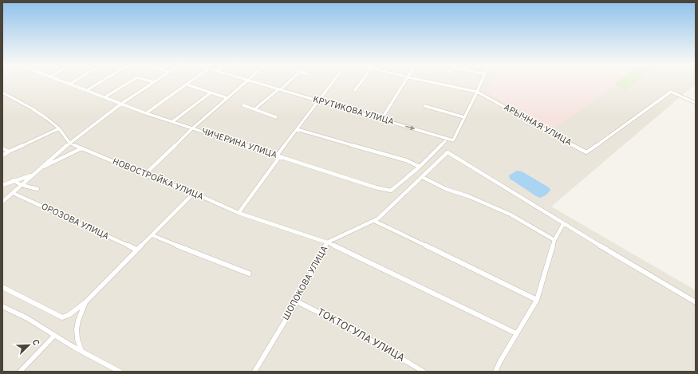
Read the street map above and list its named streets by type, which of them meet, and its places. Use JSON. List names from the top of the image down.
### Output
{
  "streets": {
    "street": [
      "КРУТИКОВА УЛИЦА",
      "АРЫЧНАЯ УЛИЦА",
      "ЧИЧЕРИНА УЛИЦА",
      "НОВОСТРОЙКА УЛИЦА",
      "ОРОЗОВА УЛИЦА",
      "ШОПОКОВА УЛИЦА",
      "ТОКТОГУЛА УЛИЦА"
    ]
  },
  "crossings": [
    ["НОВОСТРОЙКА УЛИЦА", "ШОПОКОВА УЛИЦА"],
    ["ШОПОКОВА УЛИЦА", "ТОКТОГУЛА УЛИЦА"]
  ],
  "north": "top right"
}
